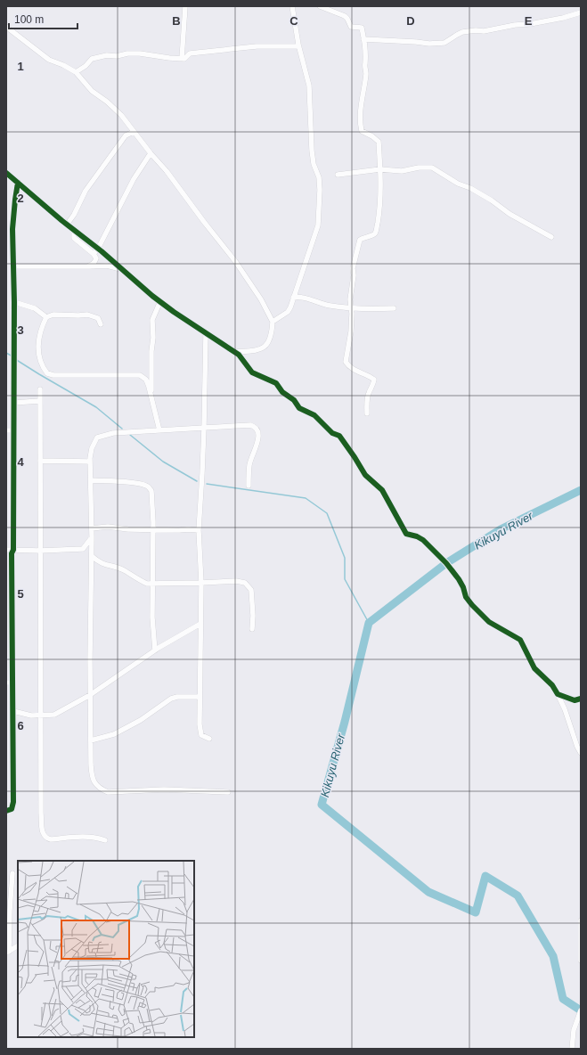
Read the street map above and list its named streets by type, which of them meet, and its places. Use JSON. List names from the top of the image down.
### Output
{
  "water": ["Kikuyu River"],
  "scale_bar": "100 m",
  "grid": {
    "columns": [
      "B",
      "C",
      "D",
      "E"
    ],
    "rows": [
      "1",
      "2",
      "3",
      "4",
      "5",
      "6"
    ]
  }
}
